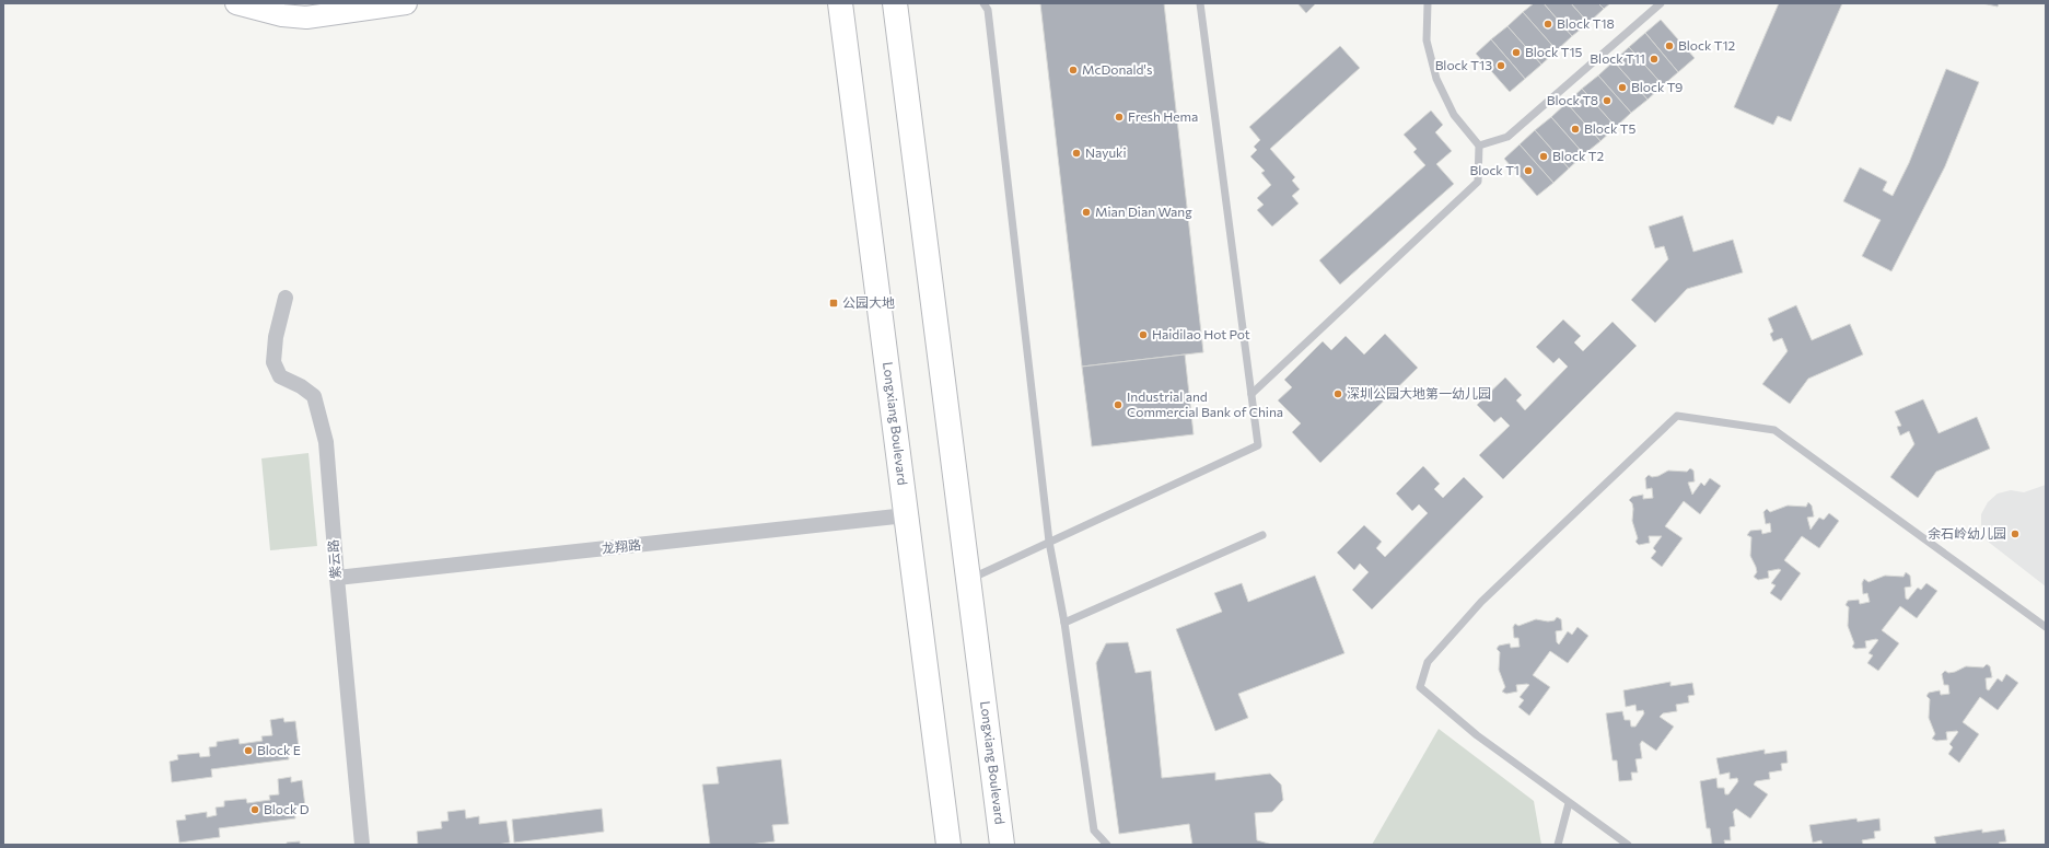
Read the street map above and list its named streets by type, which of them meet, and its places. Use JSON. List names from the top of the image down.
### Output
{
  "streets": {
    "main road": ["Longxiang Boulevard"],
    "street": ["龙翔路", "紫云路"]
  },
  "crossings": [
    ["Longxiang Boulevard", "龙翔路"],
    ["龙翔路", "紫云路"]
  ],
  "places": {
    "other": [
      "Block T18",
      "Block T12",
      "Block T15",
      "Block T11",
      "Block T13",
      "McDonald's",
      "Block T9",
      "Block T8",
      "Fresh Hema",
      "Block T5",
      "Nayuki",
      "Block T2",
      "Block T1",
      "Mian Dian Wang",
      "Haidilao Hot Pot",
      "深圳公园大地第一幼儿园",
      "Industrial and Commercial Bank of China",
      "余石岭幼儿园",
      "Block E",
      "Block D"
    ],
    "transit": ["公园大地"]
  }
}
